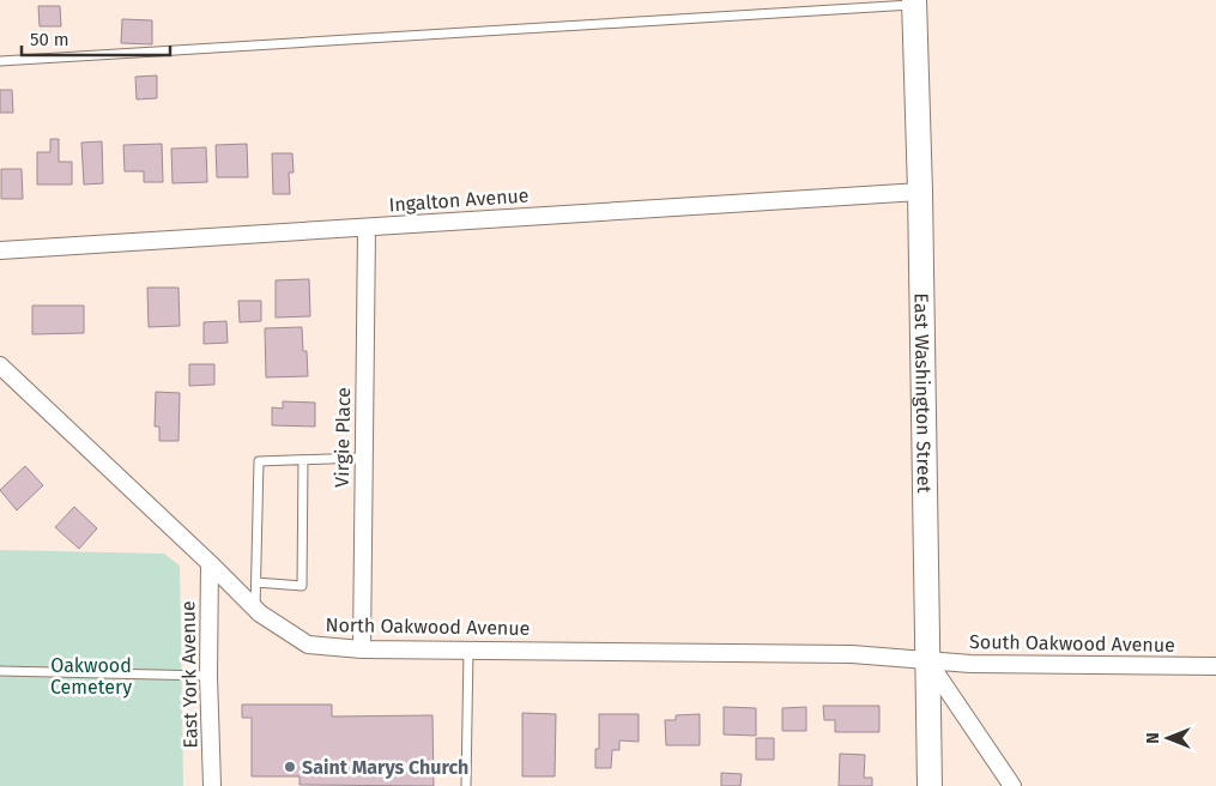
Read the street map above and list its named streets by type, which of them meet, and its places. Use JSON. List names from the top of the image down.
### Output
{
  "streets": {
    "main road": ["East Washington Street"],
    "street": [
      "Ingalton Avenue",
      "Virgie Place",
      "North Oakwood Avenue",
      "South Oakwood Avenue",
      "East York Avenue"
    ]
  },
  "crossings": [
    ["Ingalton Avenue", "East Washington Street"],
    ["Ingalton Avenue", "Virgie Place"],
    ["East Washington Street", "North Oakwood Avenue"],
    ["East Washington Street", "South Oakwood Avenue"],
    ["Virgie Place", "North Oakwood Avenue"],
    ["North Oakwood Avenue", "South Oakwood Avenue"],
    ["North Oakwood Avenue", "East York Avenue"]
  ],
  "parks": ["Oakwood Cemetery"],
  "places": ["Saint Marys Church"],
  "scale_bar": "50 m",
  "north": "left"
}
